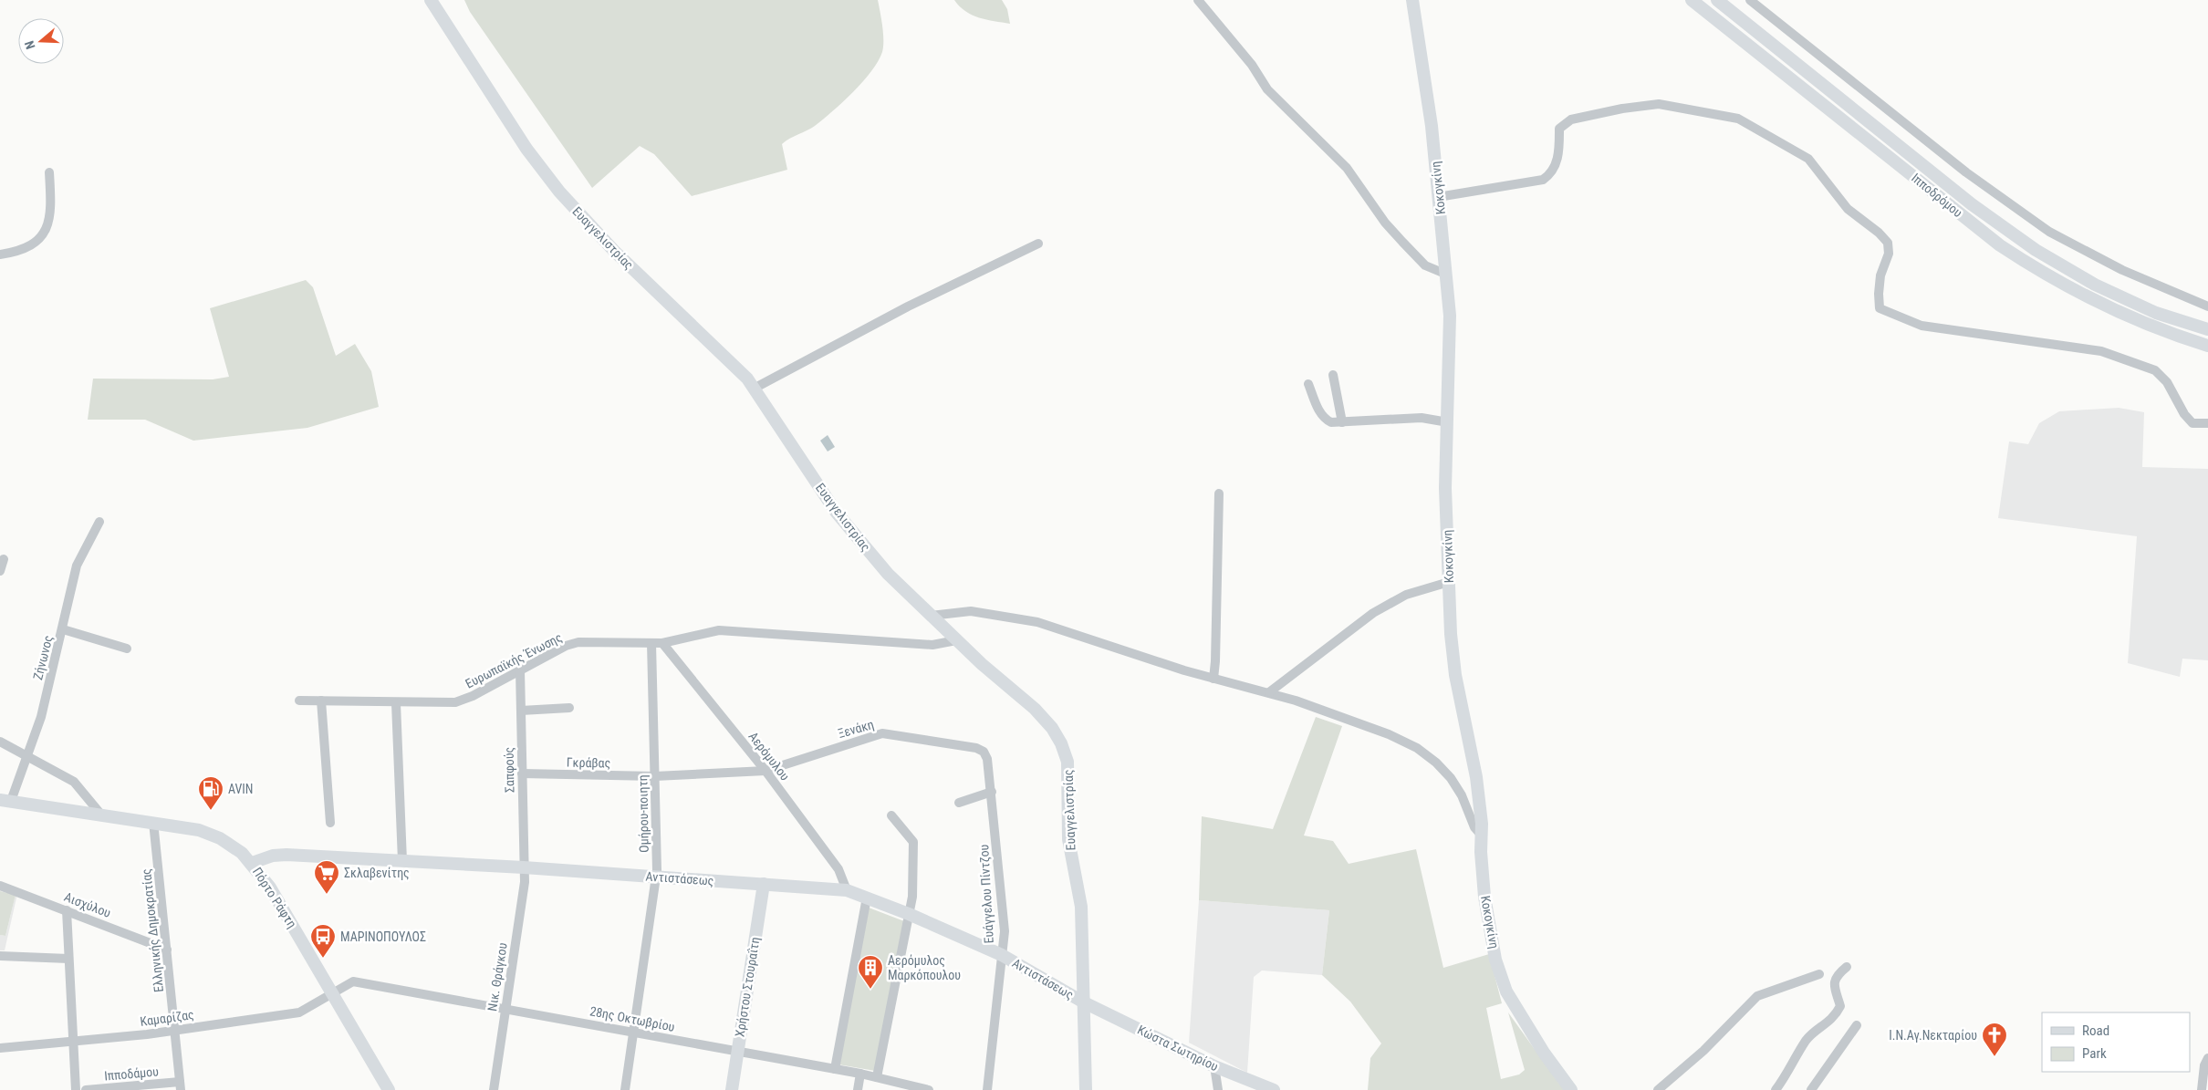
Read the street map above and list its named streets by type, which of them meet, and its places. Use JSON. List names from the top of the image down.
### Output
{
  "streets": {
    "street": [
      "Κοκογκίνη",
      "Ιπποδρόμου",
      "Ευαγγελιστρίας",
      "Ζήνωνος",
      "Ευρωπαϊκής Ένωσης",
      "Ξενάκη",
      "Αερόμυλου",
      "Γκράβας",
      "Σαπφούς",
      "Ομήρου-ποιητη",
      "Αντιστάσεως",
      "Ευάγγελου Πίντζου",
      "Πόρτο Ράφτη",
      "Αισχύλου",
      "Ελληνικής Δημοκρατίας",
      "Νικ. Θράγκου",
      "Χρήστου Στουραΐτη",
      "Καμαρίζας",
      "28ης Οκτωβρίου",
      "Κώστα Σωτηρίου",
      "Ιπποδάμου"
    ]
  },
  "crossings": [
    ["Ευαγγελιστρίας", "Ευρωπαϊκής Ένωσης"],
    ["Ευαγγελιστρίας", "Αντιστάσεως"],
    ["Ευαγγελιστρίας", "Κώστα Σωτηρίου"],
    ["Ζήνωνος", "Πόρτο Ράφτη"],
    ["Ευρωπαϊκής Ένωσης", "Αερόμυλου"],
    ["Ευρωπαϊκής Ένωσης", "Σαπφούς"],
    ["Ευρωπαϊκής Ένωσης", "Ομήρου-ποιητη"],
    ["Ξενάκη", "Αερόμυλου"],
    ["Ξενάκη", "Γκράβας"],
    ["Ξενάκη", "Ομήρου-ποιητη"],
    ["Ξενάκη", "Ευάγγελου Πίντζου"],
    ["Αερόμυλου", "Αντιστάσεως"],
    ["Γκράβας", "Σαπφούς"],
    ["Γκράβας", "Ομήρου-ποιητη"],
    ["Σαπφούς", "Αντιστάσεως"],
    ["Σαπφούς", "Νικ. Θράγκου"],
    ["Ομήρου-ποιητη", "Αντιστάσεως"],
    ["Ομήρου-ποιητη", "28ης Οκτωβρίου"],
    ["Αντιστάσεως", "Ευάγγελου Πίντζου"],
    ["Αντιστάσεως", "Πόρτο Ράφτη"],
    ["Αντιστάσεως", "Νικ. Θράγκου"],
    ["Αντιστάσεως", "Χρήστου Στουραΐτη"],
    ["Αντιστάσεως", "Κώστα Σωτηρίου"],
    ["Πόρτο Ράφτη", "Ελληνικής Δημοκρατίας"],
    ["Πόρτο Ράφτη", "Καμαρίζας"],
    ["Πόρτο Ράφτη", "28ης Οκτωβρίου"],
    ["Αισχύλου", "Ελληνικής Δημοκρατίας"],
    ["Ελληνικής Δημοκρατίας", "Καμαρίζας"],
    ["Ελληνικής Δημοκρατίας", "Ιπποδάμου"],
    ["Νικ. Θράγκου", "28ης Οκτωβρίου"],
    ["Χρήστου Στουραΐτη", "28ης Οκτωβρίου"],
    ["Καμαρίζας", "28ης Οκτωβρίου"]
  ],
  "places": {
    "fuel station": ["AVIN"],
    "supermarket": ["Σκλαβενίτης"],
    "bus stop": ["ΜΑΡΙΝΟΠΟΥΛΟΣ"],
    "building": ["Αερόμυλος Μαρκόπουλου"],
    "church": ["Ι.Ν.Αγ.Νεκταρίου"]
  },
  "legend": ["Road", "Park"],
  "north": "left"
}
